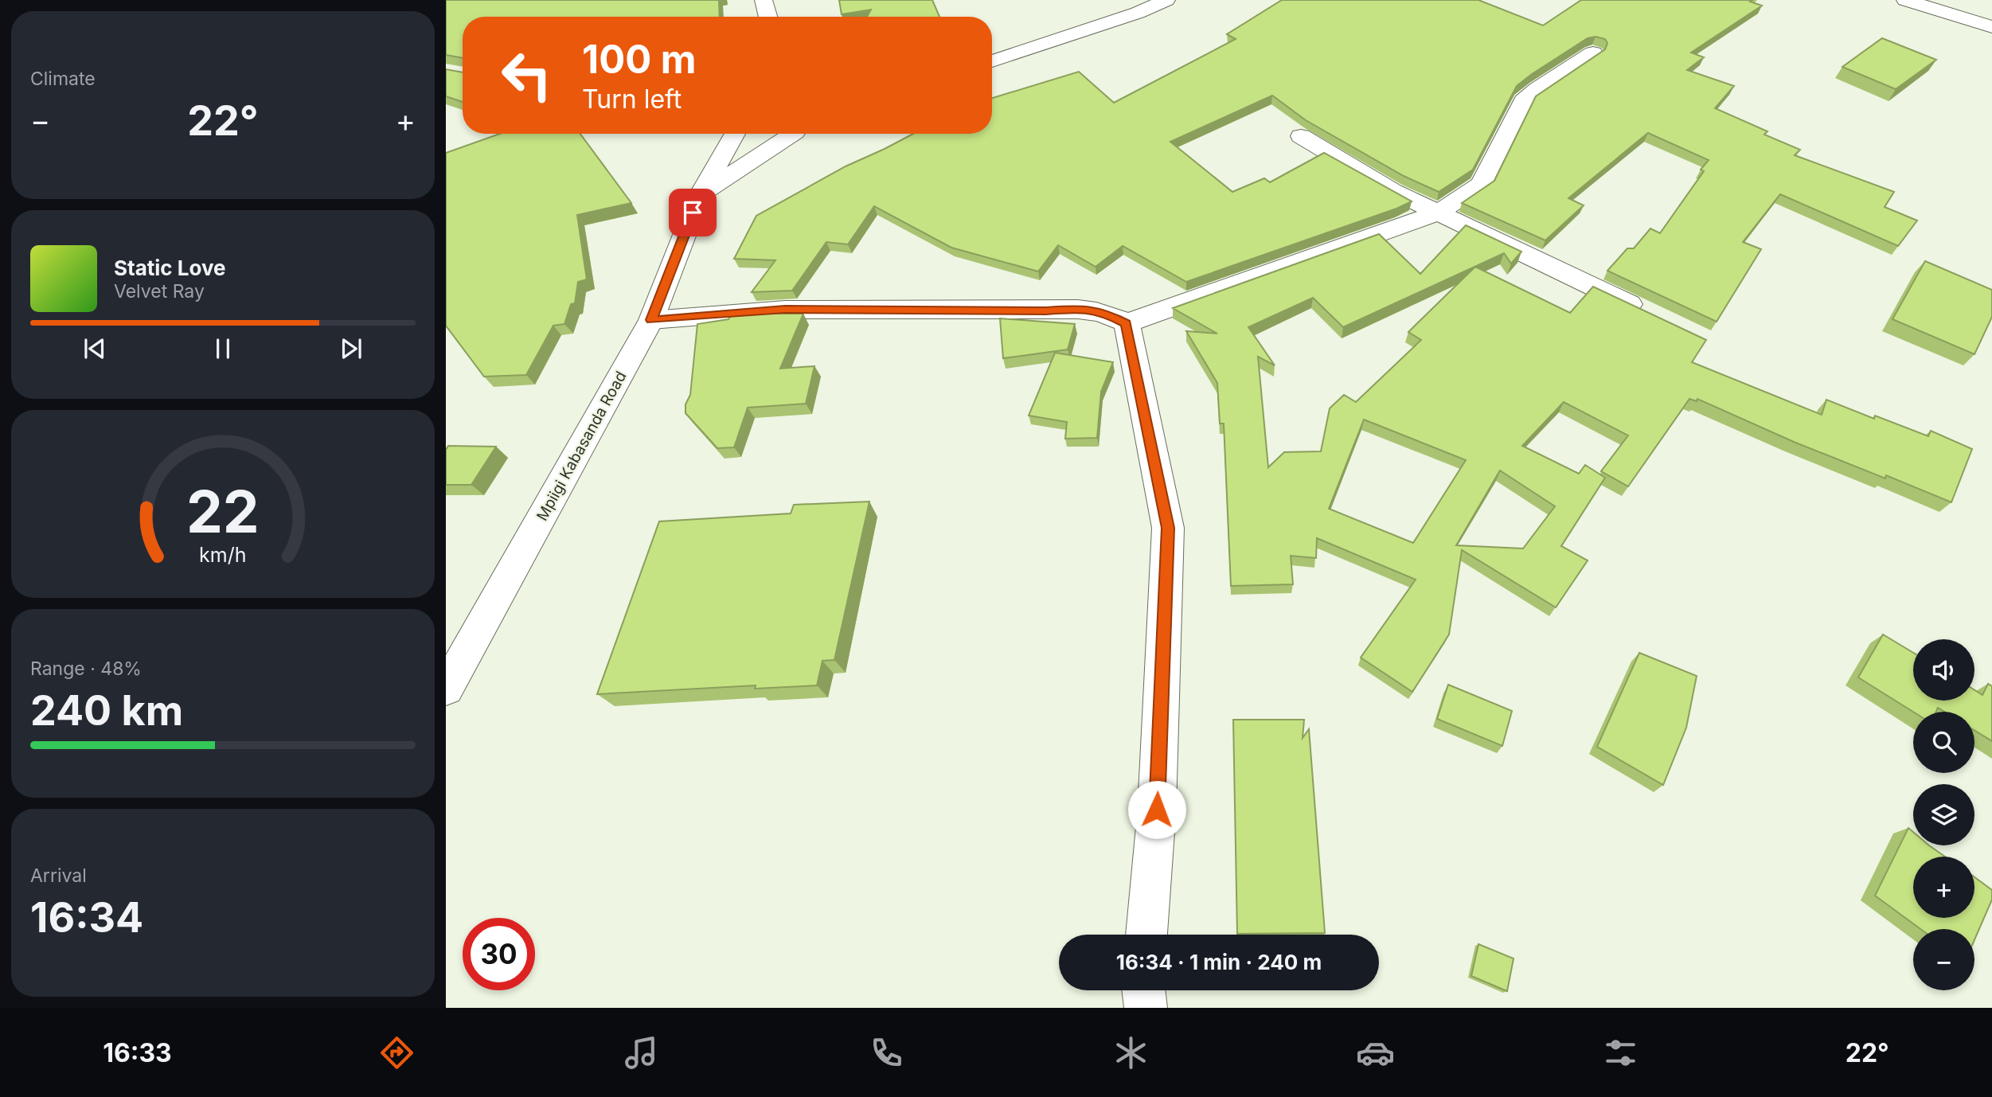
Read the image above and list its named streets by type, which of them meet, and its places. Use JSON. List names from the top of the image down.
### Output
{
  "streets": {
    "street": ["Mpiigi Kabasanda Road"]
  },
  "page": {
    "tile": [
      "Climate",
      ["Range · 48%", "240 km"],
      ["Arrival", "16:34"]
    ],
    "turn": ["100 m", "Turn left"],
    "heat": ["−", "22°", "+"],
    "song": ["Static Love", "Velvet Ray"],
    "map_buttons": ["+", "−"],
    "limit": "30",
    "trip": "16:34 · 1 min · 240 m",
    "tabs": ["16:33", "22°"],
    "gauge": ["22", "km/h"]
  }
}
